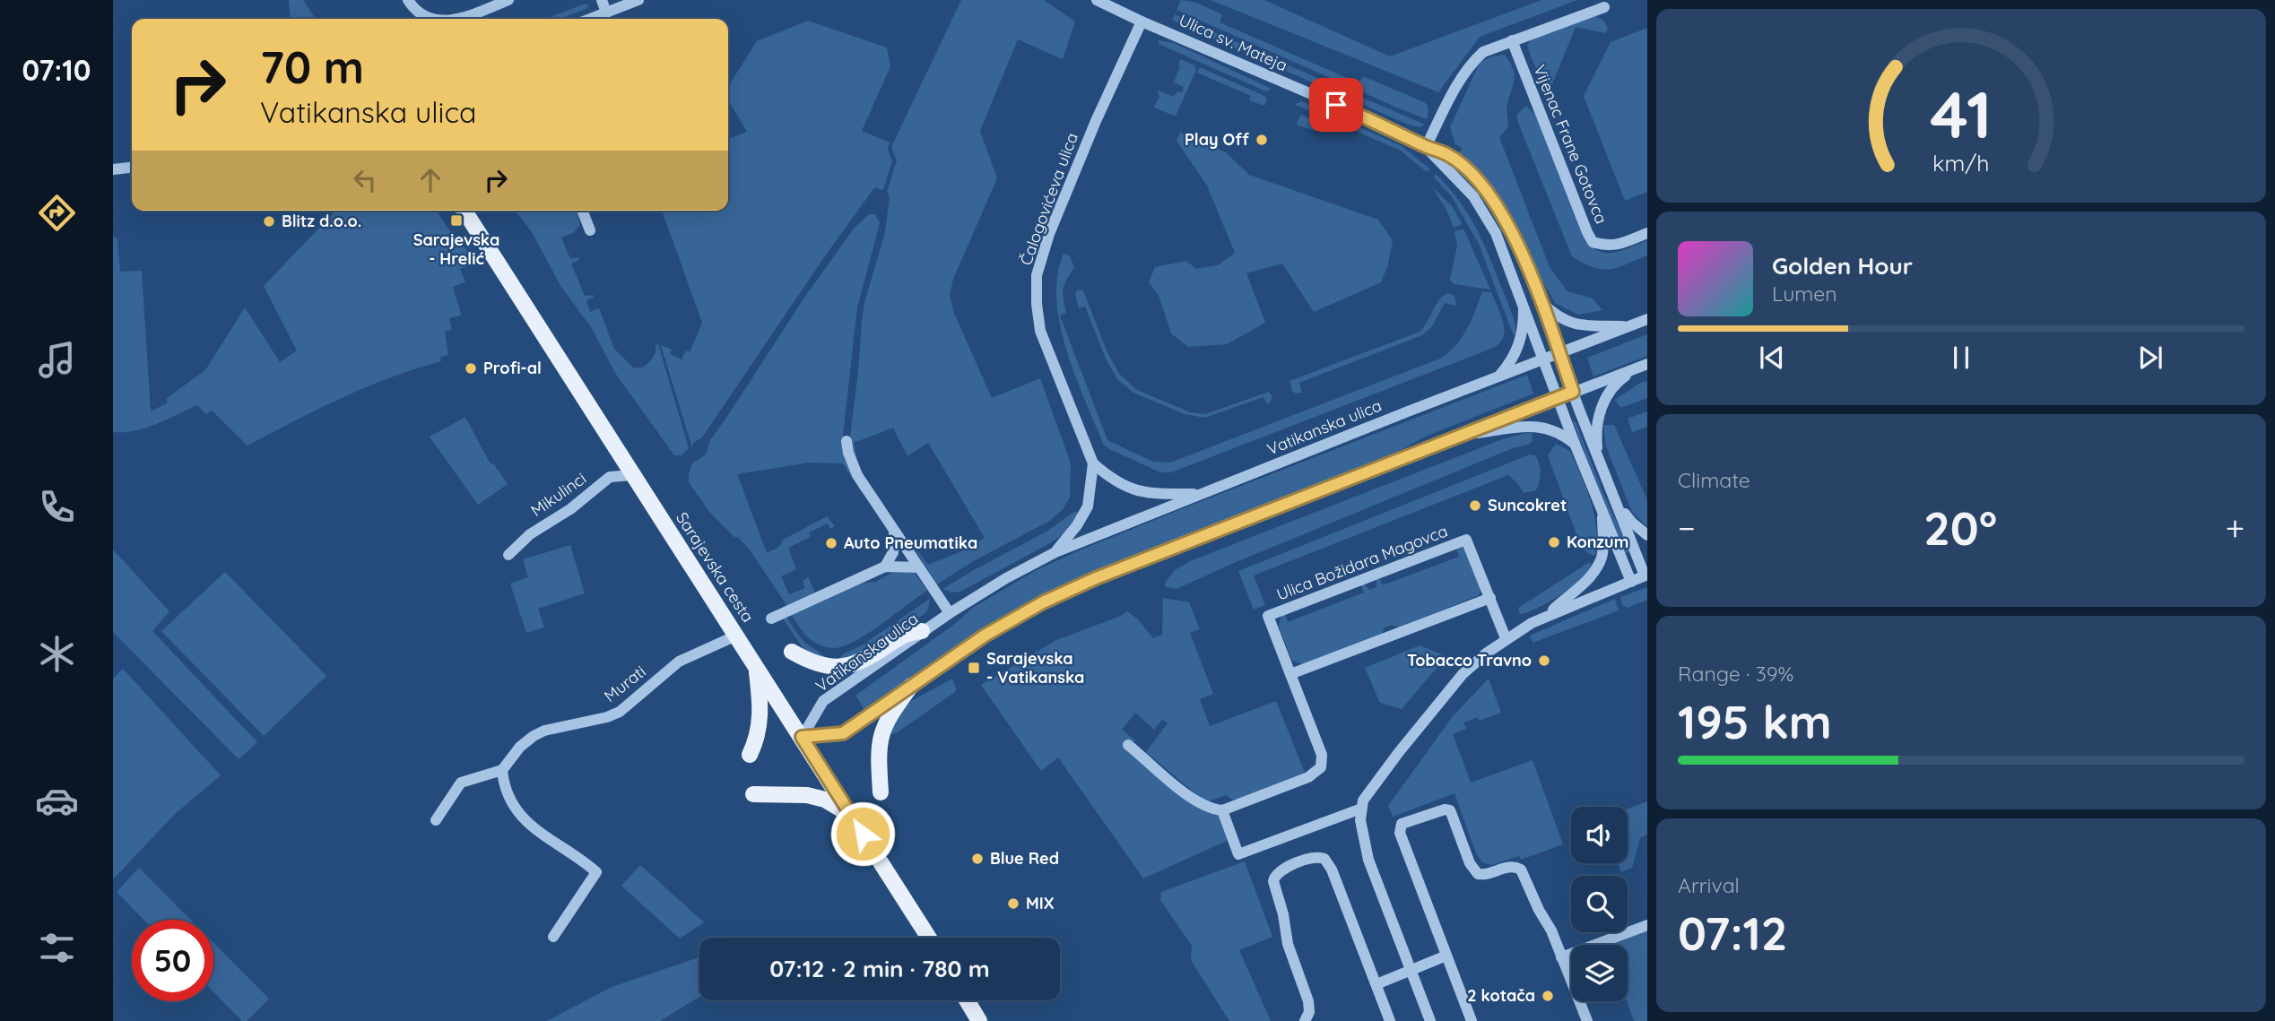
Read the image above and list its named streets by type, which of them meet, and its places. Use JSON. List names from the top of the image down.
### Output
{
  "streets": {
    "main road": ["Sarajevska cesta"],
    "street": [
      "Ulica sv. Mateja",
      "Vijenac Frane Gotovca",
      "Čalogovićeva ulica",
      "Vatikanska ulica",
      "Mikulinci",
      "Ulica Božidara Magovca",
      "Murati"
    ]
  },
  "crossings": [
    ["Ulica sv. Mateja", "Čalogovićeva ulica"],
    ["Ulica sv. Mateja", "Vatikanska ulica"],
    ["Čalogovićeva ulica", "Vatikanska ulica"],
    ["Vatikanska ulica", "Sarajevska cesta"],
    ["Mikulinci", "Sarajevska cesta"],
    ["Sarajevska cesta", "Murati"]
  ],
  "places": {
    "other": [
      "Play Off",
      "Blitz d.o.o.",
      "Profi-al",
      "Suncokret",
      "Konzum",
      "Auto Pneumatika",
      "Tobacco Travno",
      "Blue Red",
      "MIX",
      "2 kotača"
    ],
    "transit": ["Sarajevska - Hrelić", "Sarajevska - Vatikanska"]
  },
  "page": {
    "tabs": "07:10",
    "turn": ["70 m", "Vatikanska ulica"],
    "song": ["Golden Hour", "Lumen"],
    "tile": [
      "Climate",
      ["Range · 39%", "195 km"],
      ["Arrival", "07:12"]
    ],
    "heat": ["−", "20°", "+"],
    "limit": "50",
    "trip": "07:12 · 2 min · 780 m",
    "gauge": ["41", "km/h"]
  }
}
